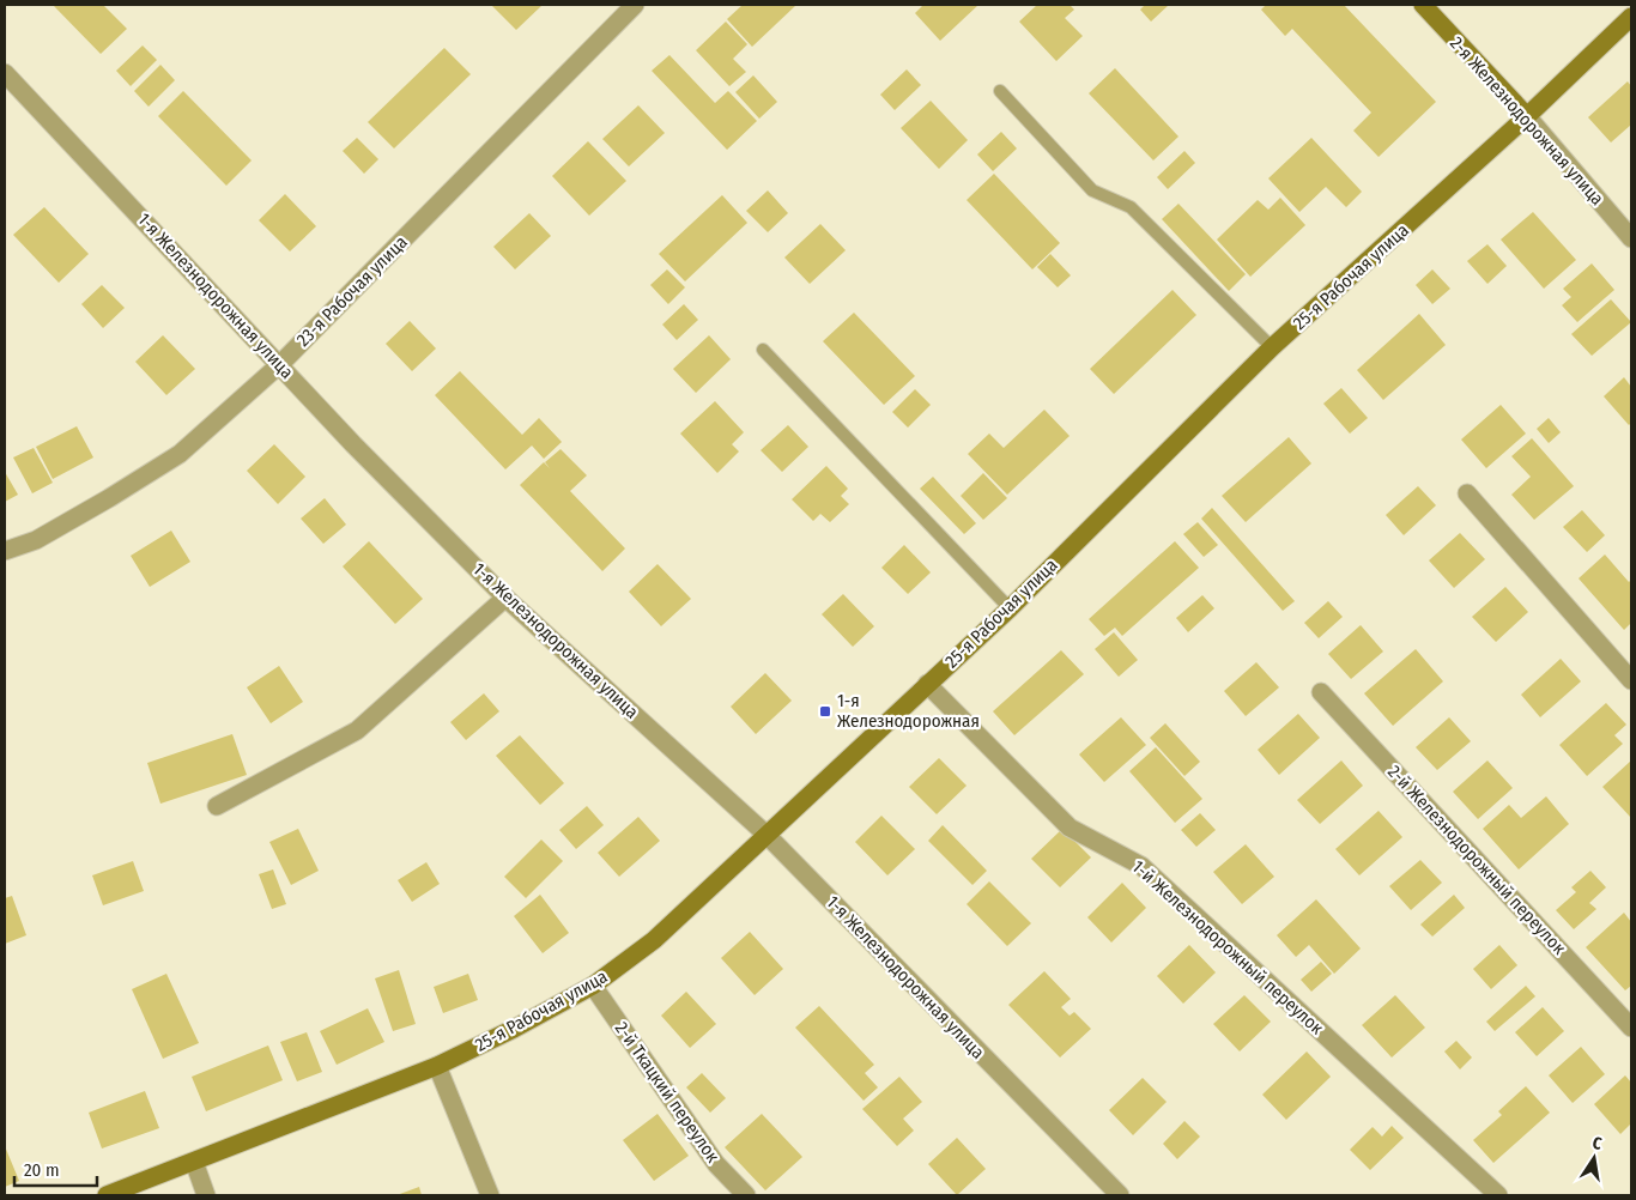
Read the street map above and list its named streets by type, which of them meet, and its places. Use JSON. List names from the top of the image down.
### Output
{
  "streets": {
    "main road": ["2-я Железнодорожная улица", "25-я Рабочая улица"],
    "street": [
      "23-я Рабочая улица",
      "1-я Железнодорожная улица",
      "2-й Железнодорожный переулок",
      "1-й Железнодорожный переулок",
      "2-й Ткацкий переулок"
    ]
  },
  "crossings": [
    ["2-я Железнодорожная улица", "25-я Рабочая улица"],
    ["25-я Рабочая улица", "1-я Железнодорожная улица"],
    ["25-я Рабочая улица", "1-й Железнодорожный переулок"],
    ["25-я Рабочая улица", "2-й Ткацкий переулок"],
    ["23-я Рабочая улица", "1-я Железнодорожная улица"]
  ],
  "places": {
    "transit": ["1-я Железнодорожная"]
  },
  "scale_bar": "20 m",
  "north": "top"
}
